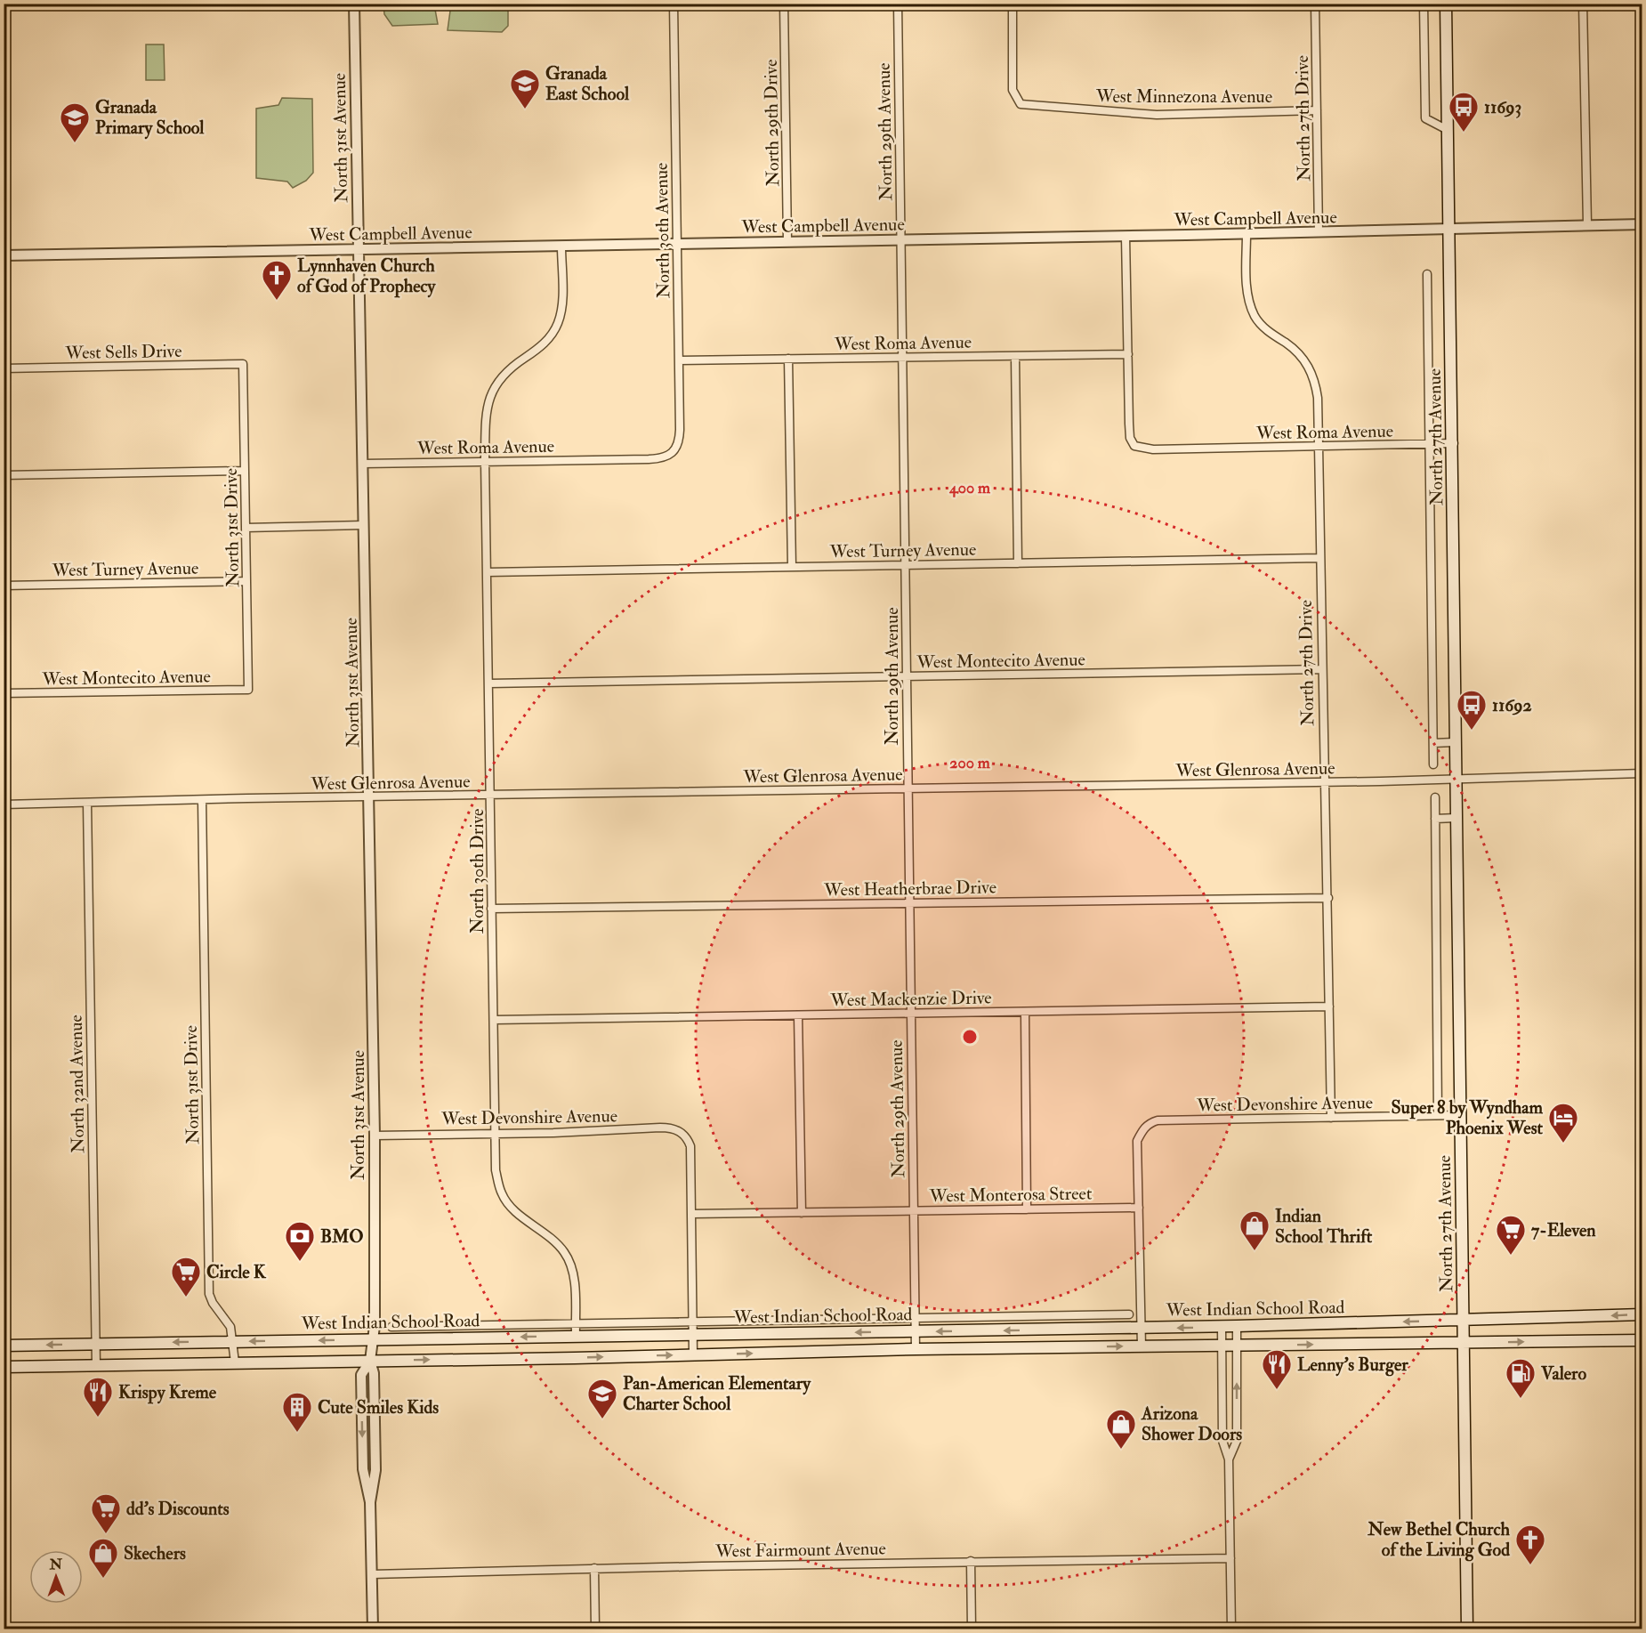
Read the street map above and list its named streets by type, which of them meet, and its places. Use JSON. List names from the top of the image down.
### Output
{
  "streets": {
    "main road": ["North 27th Avenue", "West Indian School Road"],
    "street": [
      "West Minnezona Avenue",
      "North 27th Drive",
      "North 29th Drive",
      "North 29th Avenue",
      "North 31st Avenue",
      "West Campbell Avenue",
      "North 30th Avenue",
      "West Roma Avenue",
      "West Sells Drive",
      "North 31st Drive",
      "West Turney Avenue",
      "West Montecito Avenue",
      "West Glenrosa Avenue",
      "North 30th Drive",
      "West Heatherbrae Drive",
      "West Mackenzie Drive",
      "North 32nd Avenue",
      "West Devonshire Avenue",
      "West Monterosa Street",
      "West Fairmount Avenue"
    ]
  },
  "crossings": [
    ["West Minnezona Avenue", "North 27th Drive"],
    ["North 27th Drive", "West Campbell Avenue"],
    ["North 27th Drive", "West Roma Avenue"],
    ["North 27th Drive", "West Turney Avenue"],
    ["North 27th Drive", "West Montecito Avenue"],
    ["North 27th Drive", "West Glenrosa Avenue"],
    ["North 27th Drive", "West Heatherbrae Drive"],
    ["North 27th Drive", "West Mackenzie Drive"],
    ["North 27th Drive", "West Devonshire Avenue"],
    ["North 29th Drive", "West Campbell Avenue"],
    ["North 29th Avenue", "West Campbell Avenue"],
    ["North 29th Avenue", "West Roma Avenue"],
    ["North 29th Avenue", "West Turney Avenue"],
    ["North 29th Avenue", "West Montecito Avenue"],
    ["North 29th Avenue", "West Glenrosa Avenue"],
    ["North 29th Avenue", "West Heatherbrae Drive"],
    ["North 29th Avenue", "West Mackenzie Drive"],
    ["North 29th Avenue", "West Monterosa Street"],
    ["North 29th Avenue", "West Indian School Road"],
    ["North 31st Avenue", "West Campbell Avenue"],
    ["North 31st Avenue", "West Roma Avenue"],
    ["North 31st Avenue", "West Glenrosa Avenue"],
    ["North 31st Avenue", "West Devonshire Avenue"],
    ["North 31st Avenue", "West Indian School Road"],
    ["North 31st Avenue", "West Fairmount Avenue"],
    ["West Campbell Avenue", "North 30th Avenue"],
    ["West Campbell Avenue", "North 27th Avenue"],
    ["West Campbell Avenue", "North 30th Drive"],
    ["North 30th Avenue", "West Roma Avenue"],
    ["West Roma Avenue", "North 27th Avenue"],
    ["West Roma Avenue", "North 30th Drive"],
    ["West Sells Drive", "North 31st Drive"],
    ["North 27th Avenue", "West Glenrosa Avenue"],
    ["North 27th Avenue", "West Devonshire Avenue"],
    ["North 27th Avenue", "West Indian School Road"],
    ["North 31st Drive", "West Turney Avenue"],
    ["North 31st Drive", "West Montecito Avenue"],
    ["North 31st Drive", "West Glenrosa Avenue"],
    ["North 31st Drive", "West Indian School Road"],
    ["West Turney Avenue", "North 30th Drive"],
    ["West Montecito Avenue", "North 30th Drive"],
    ["West Glenrosa Avenue", "North 30th Drive"],
    ["West Glenrosa Avenue", "North 32nd Avenue"],
    ["North 30th Drive", "West Heatherbrae Drive"],
    ["North 30th Drive", "West Mackenzie Drive"],
    ["North 30th Drive", "West Devonshire Avenue"],
    ["North 30th Drive", "West Indian School Road"],
    ["North 32nd Avenue", "West Indian School Road"],
    ["West Devonshire Avenue", "West Monterosa Street"]
  ],
  "places": {
    "school or university": ["Granada East School", "Granada Primary School", "Pan-American Elementary Charter School"],
    "bus stop": ["11693", "11692"],
    "church": ["Lynnhaven Church of God of Prophecy", "New Bethel Church of the Living God"],
    "hotel": ["Super 8 by Wyndham Phoenix West"],
    "shop": ["Indian School Thrift", "Arizona Shower Doors", "Skechers"],
    "supermarket": ["7-Eleven", "Circle K", "dd's Discounts"],
    "bank": ["BMO"],
    "restaurant": ["Lenny's Burger", "Krispy Kreme"],
    "fuel station": ["Valero"],
    "building": ["Cute Smiles Kids"]
  },
  "north": "top",
  "rings": ["400 m", "200 m"]
}
